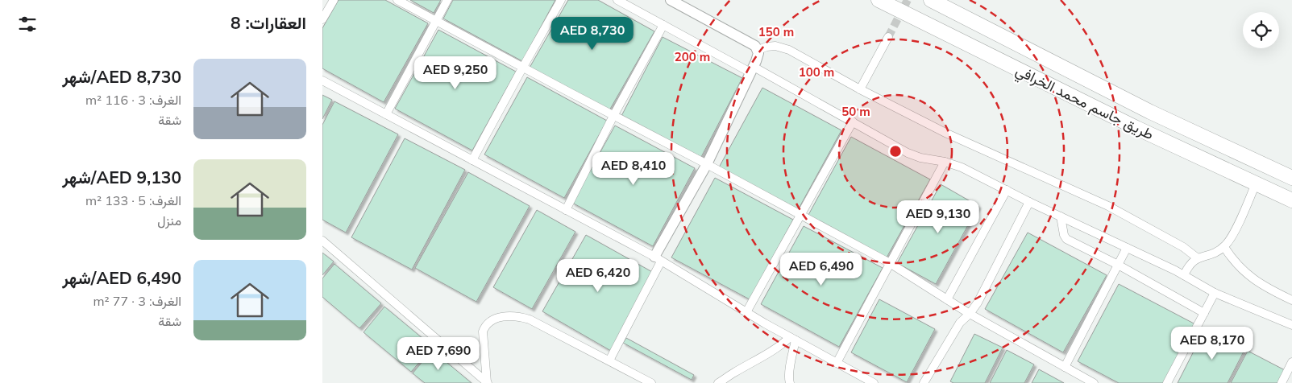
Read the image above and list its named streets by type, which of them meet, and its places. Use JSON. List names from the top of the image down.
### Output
{
  "streets": {
    "highway": ["طريق جاسم محمد الخرافي"]
  },
  "page": {
    "heading": "العقارات: 8",
    "price": [
      "AED 8,730",
      "AED 9,250",
      "AED 8,410",
      "AED 9,130",
      "AED 6,490",
      "AED 6,420",
      "AED 8,170",
      "AED 7,690"
    ],
    "list": [
      {
        "name": "AED 8,730/شهر",
        "note": "الغرف: 3 · 116 m² · شقة"
      },
      {
        "name": "AED 9,130/شهر",
        "note": "الغرف: 5 · 133 m² · منزل"
      },
      {
        "name": "AED 6,490/شهر",
        "note": "الغرف: 3 · 77 m² · شقة"
      }
    ]
  },
  "rings": [
    "150 m",
    "200 m",
    "100 m",
    "50 m"
  ]
}
